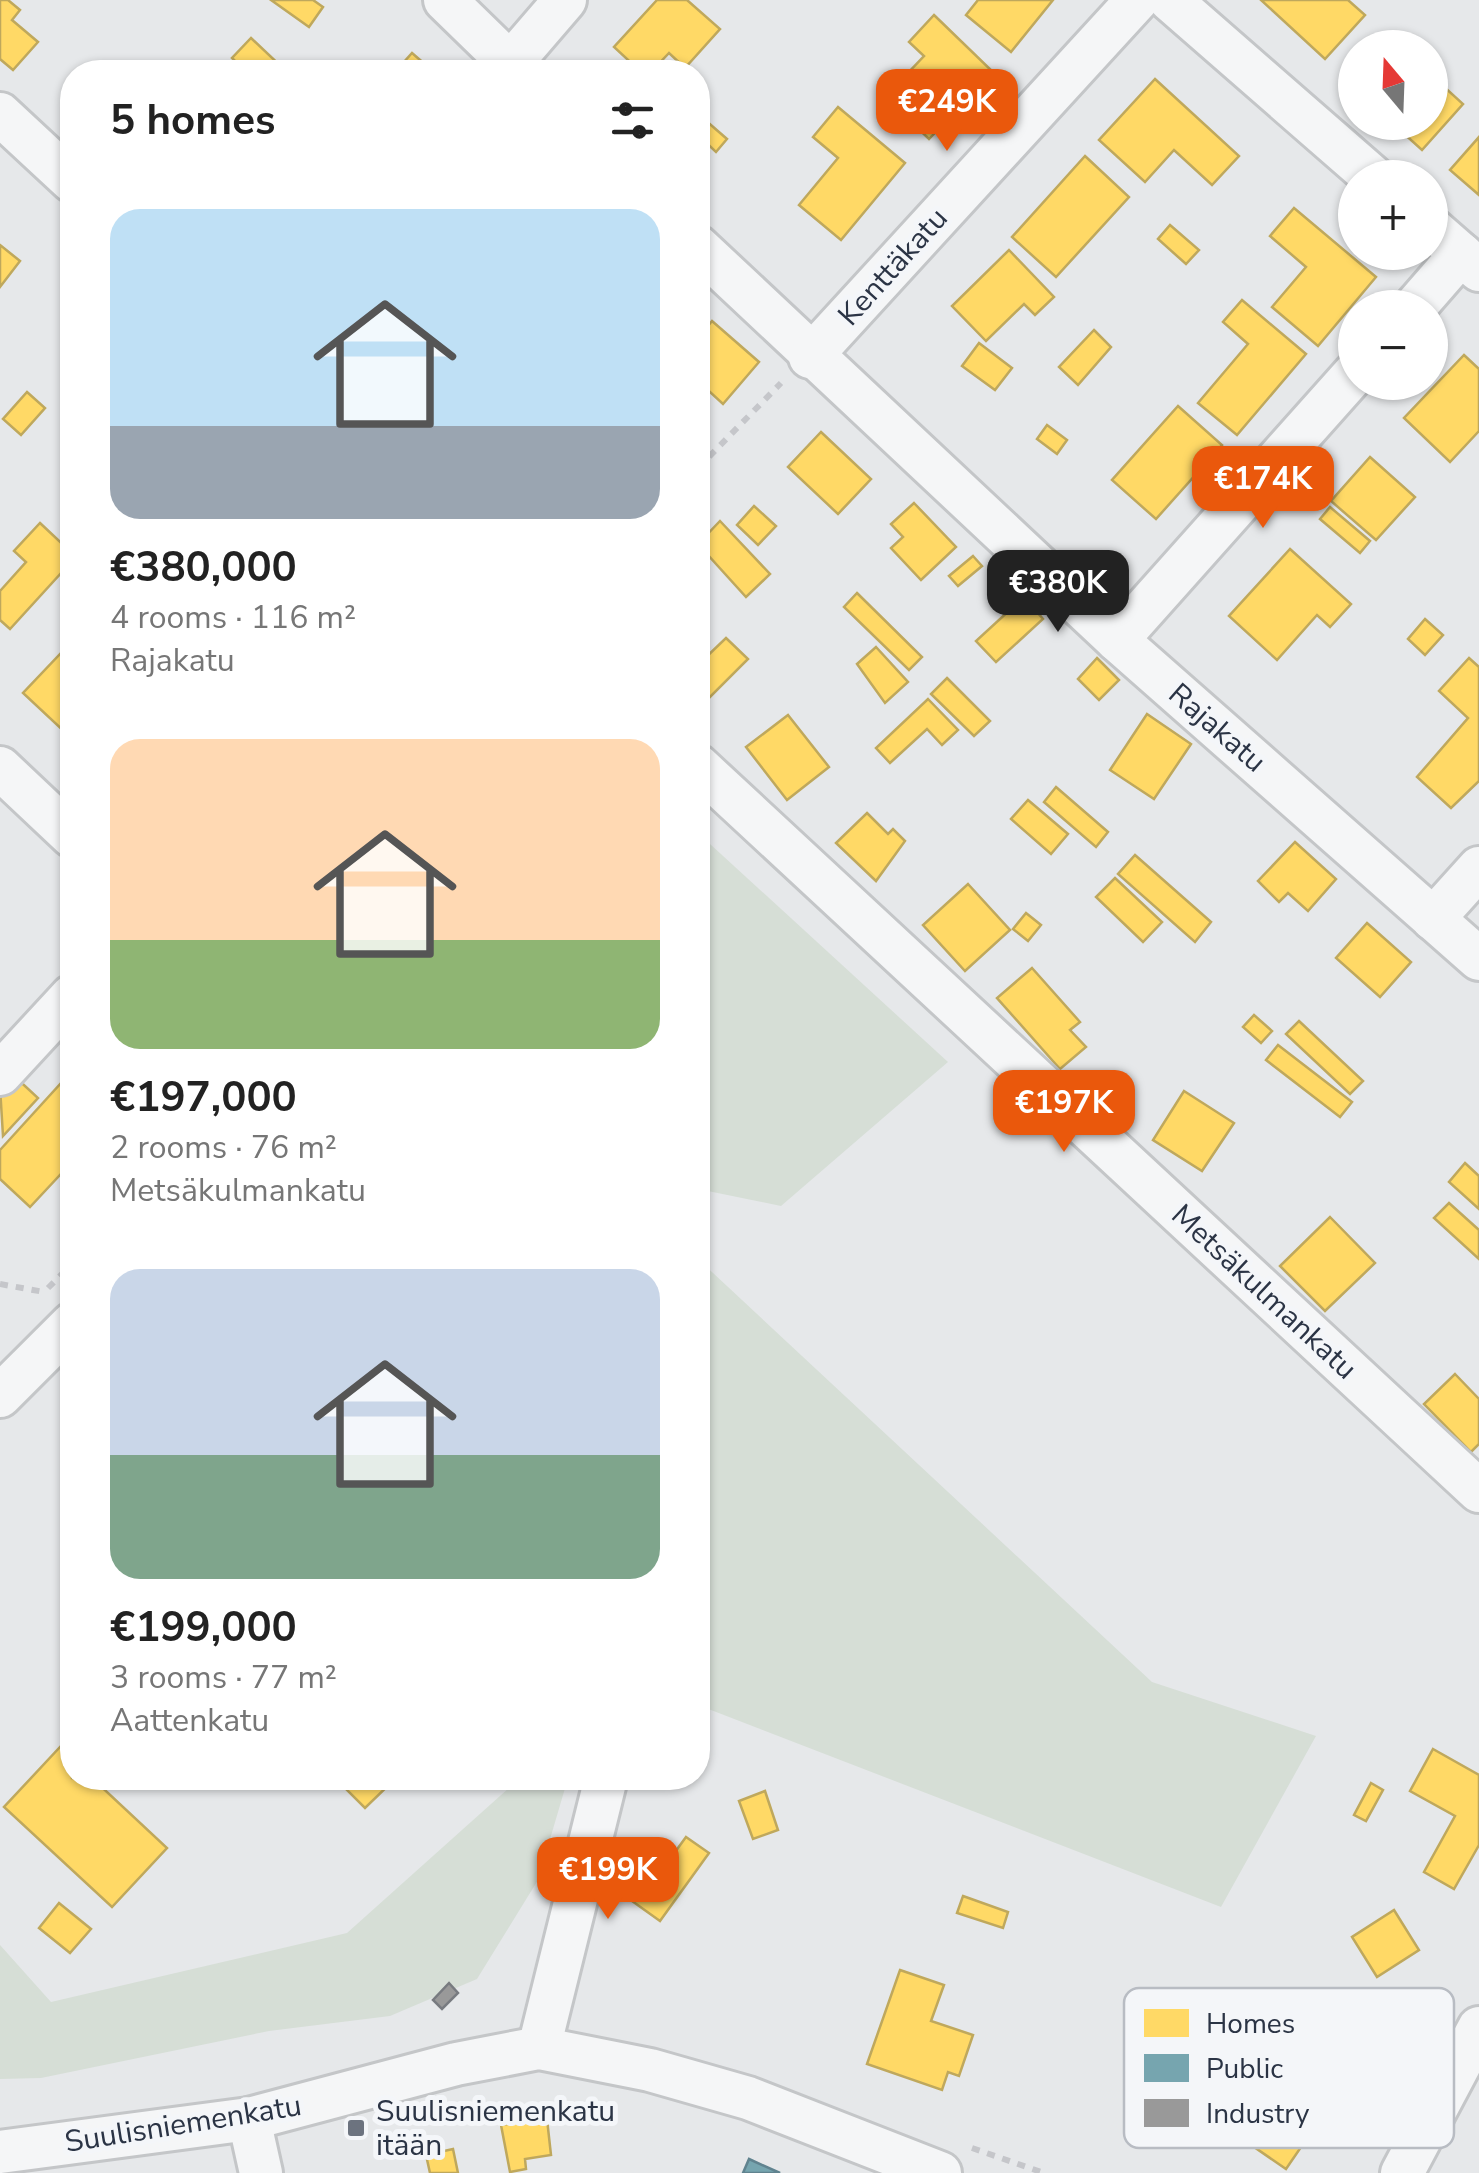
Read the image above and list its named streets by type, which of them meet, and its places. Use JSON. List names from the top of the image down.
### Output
{
  "streets": {
    "street": [
      "Kenttäkatu",
      "Rajakatu",
      "Metsäkulmankatu",
      "Suulisniemenkatu"
    ]
  },
  "crossings": [
    ["Kenttäkatu", "Rajakatu"]
  ],
  "places": {
    "transit": ["Suulisniemenkatu itään"]
  },
  "legend": ["Homes", "Public", "Industry"],
  "north": "top",
  "page": {
    "map_buttons": ["+", "−"],
    "heading": "5 homes",
    "price": [
      "€249K",
      "€174K",
      "€380K",
      "€197K",
      "€199K"
    ],
    "list": [
      {
        "name": "€380,000",
        "note": "4 rooms · 116 m² · Rajakatu"
      },
      {
        "name": "€197,000",
        "note": "2 rooms · 76 m² · Metsäkulmankatu"
      },
      {
        "name": "€199,000",
        "note": "3 rooms · 77 m² · Aattenkatu"
      }
    ]
  }
}
